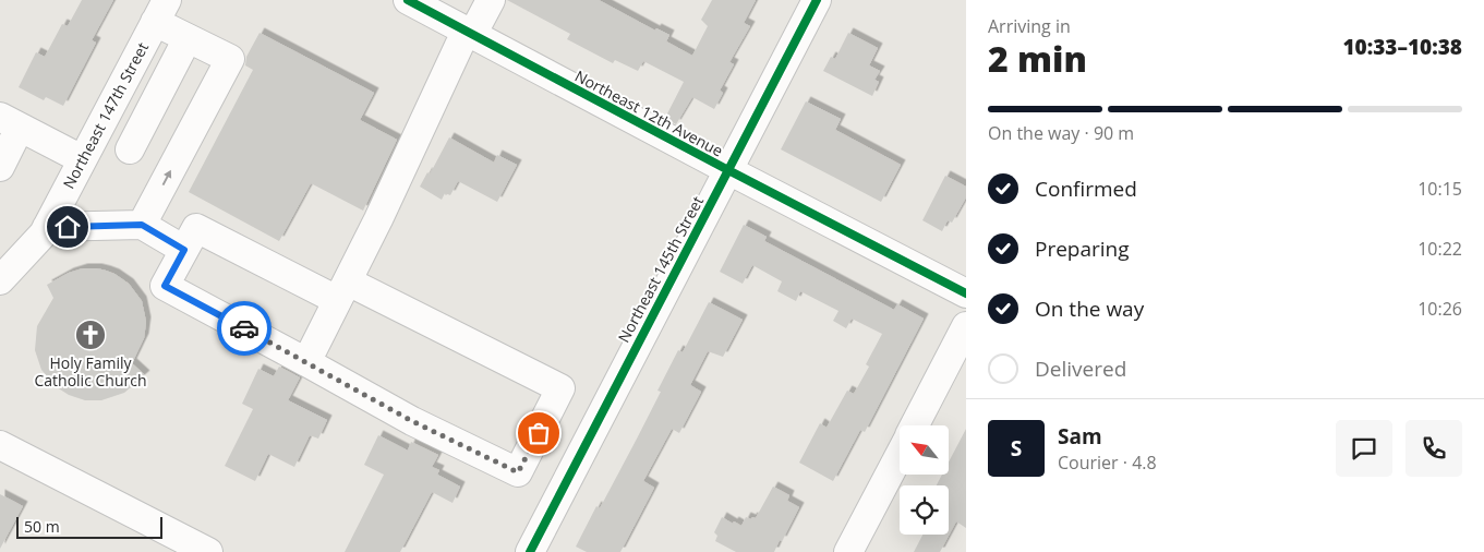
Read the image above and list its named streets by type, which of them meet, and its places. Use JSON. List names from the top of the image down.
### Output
{
  "streets": {
    "street": ["Northeast 12th Avenue", "Northeast 147th Street", "Northeast 145th Street"]
  },
  "crossings": [
    ["Northeast 12th Avenue", "Northeast 145th Street"]
  ],
  "places": {
    "church": ["Holy Family Catholic Church"]
  },
  "scale_bar": "50 m",
  "north": "top left",
  "page": {
    "heading": ["2 min", "Arriving in", "10:33–10:38"],
    "panel": ["Sam", "Courier · 4.8"],
    "bar": "On the way · 90 m",
    "list": [
      ["Confirmed", "10:15"],
      ["Preparing", "10:22"],
      ["On the way", "10:26"],
      "Delivered"
    ],
    "round": "S",
    "scale": "50 m"
  }
}
